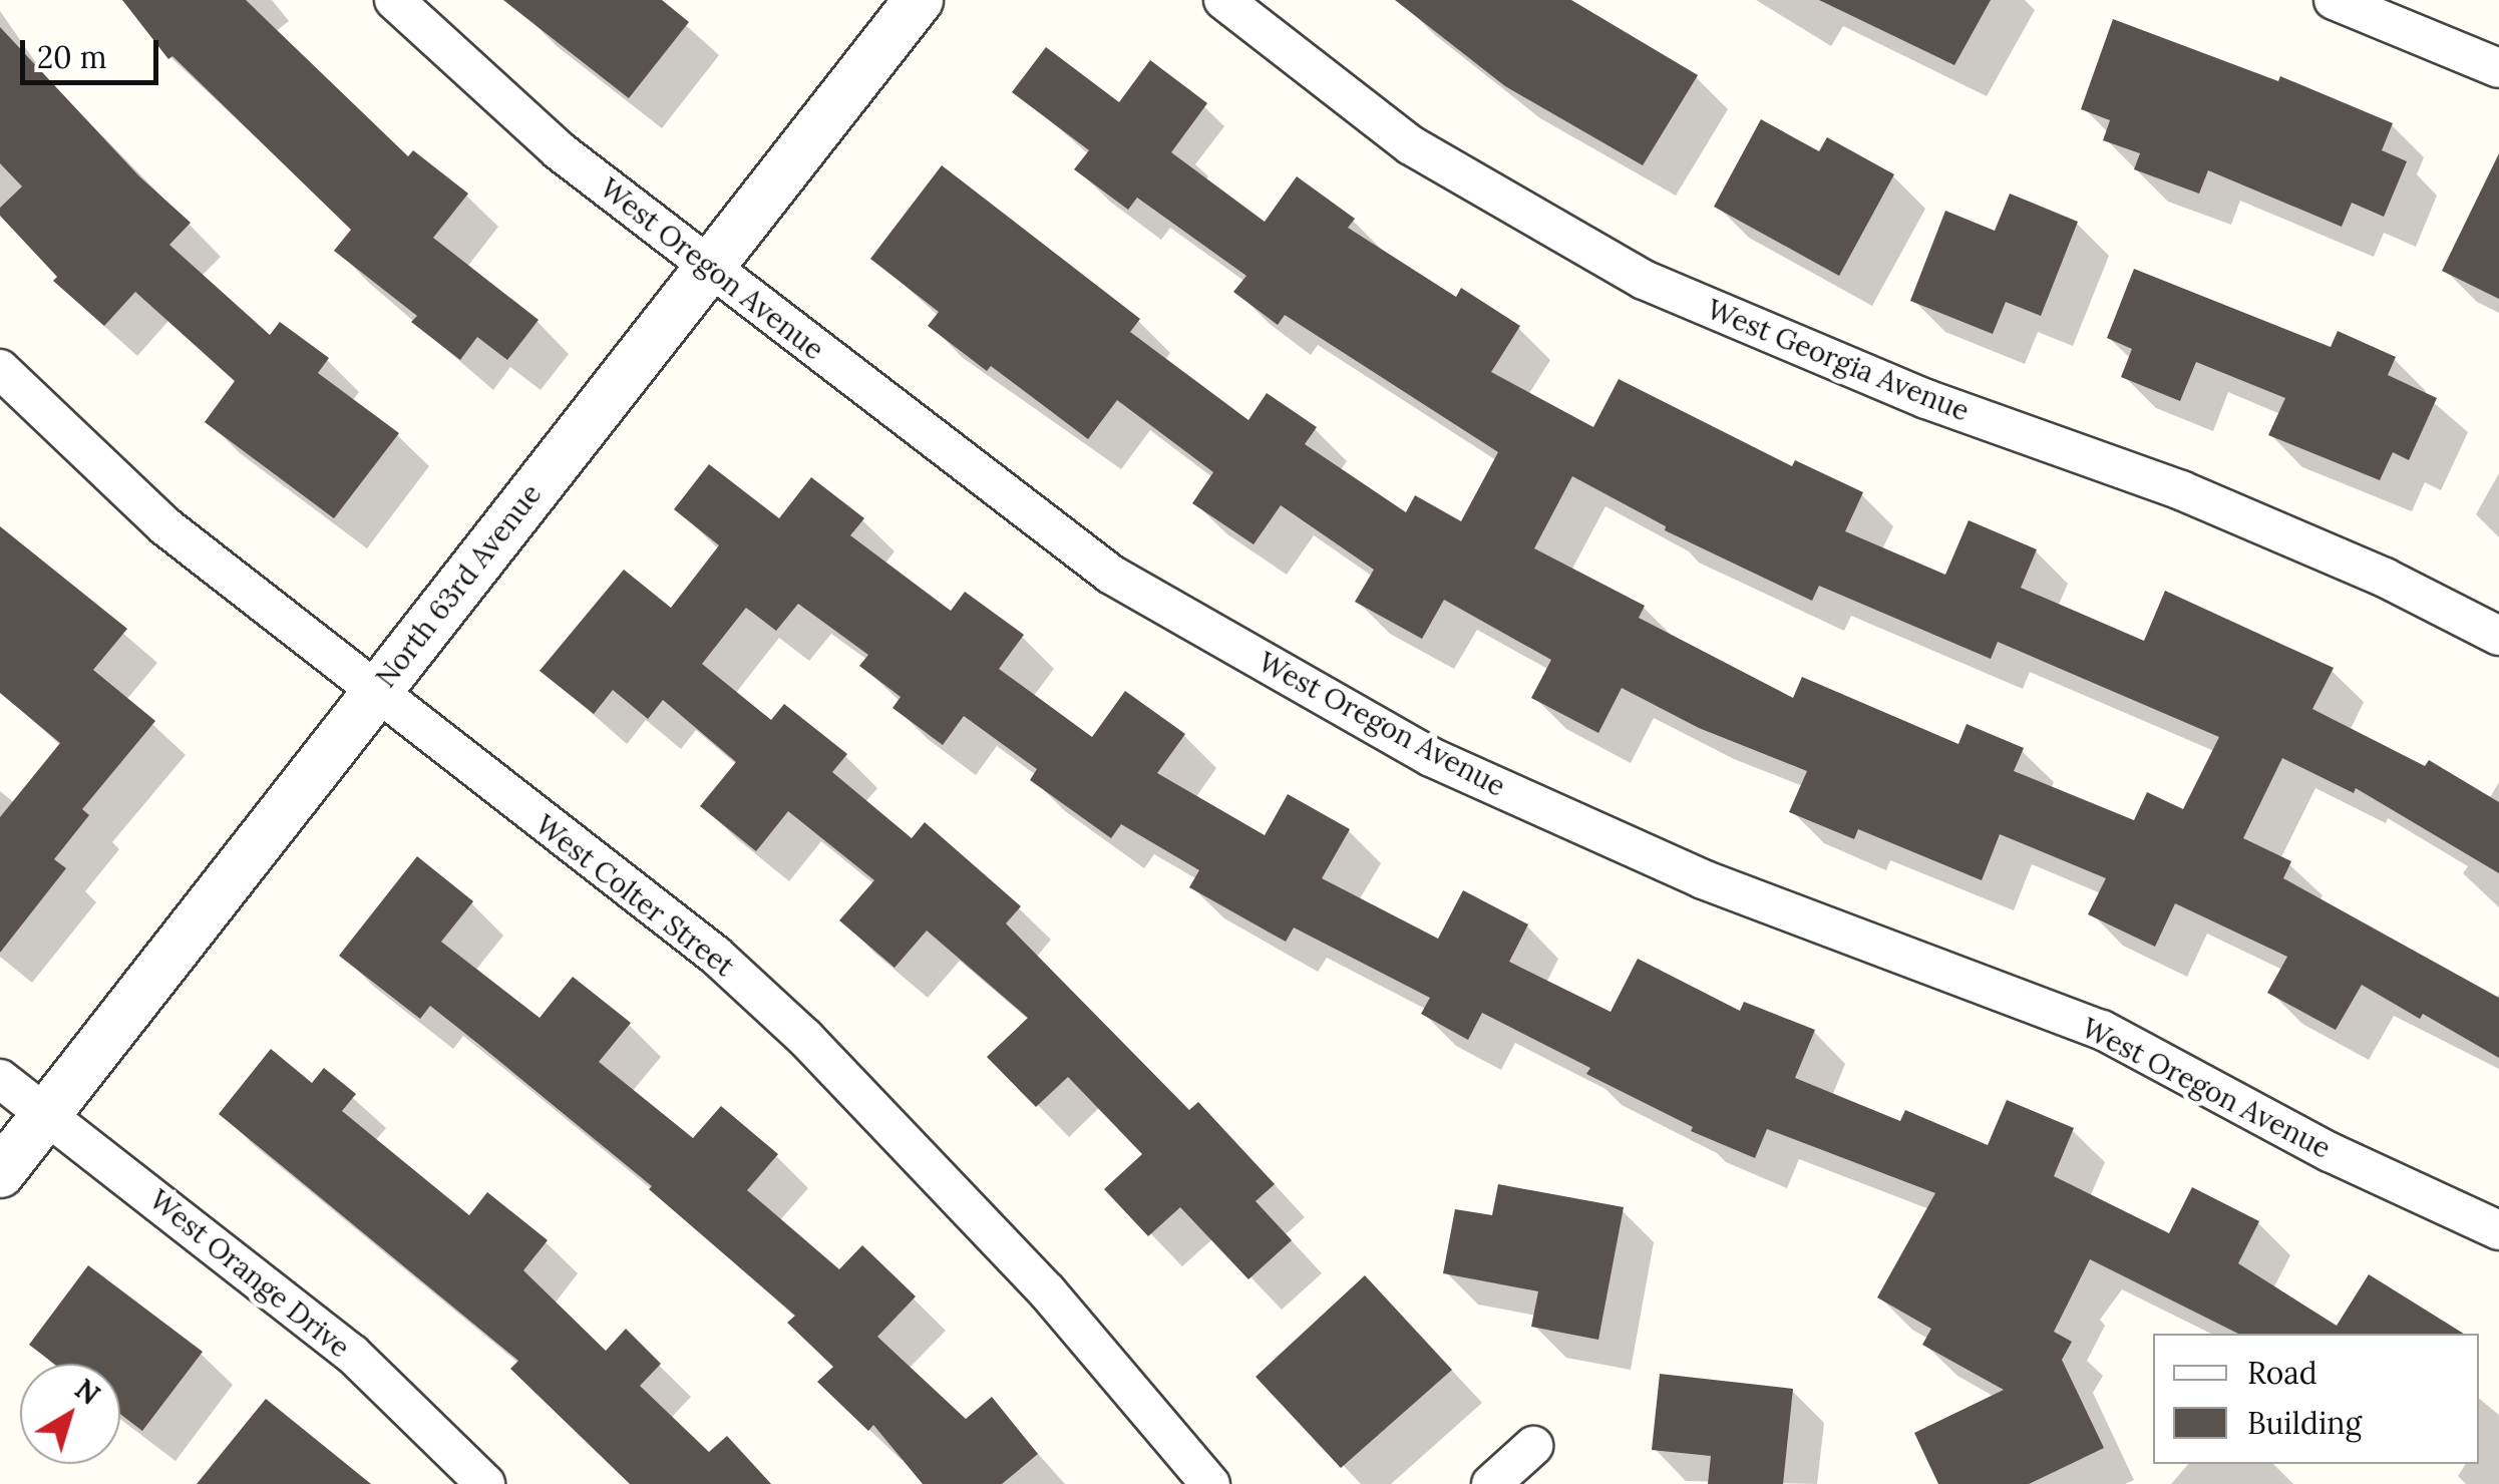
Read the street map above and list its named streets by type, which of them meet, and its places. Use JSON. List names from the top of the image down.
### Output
{
  "streets": {
    "street": [
      "West Oregon Avenue",
      "West Georgia Avenue",
      "North 63rd Avenue",
      "West Colter Street",
      "West Orange Drive"
    ]
  },
  "crossings": [
    ["West Oregon Avenue", "North 63rd Avenue"],
    ["North 63rd Avenue", "West Colter Street"],
    ["North 63rd Avenue", "West Orange Drive"]
  ],
  "legend": ["Road", "Building"],
  "scale_bar": "20 m",
  "north": "top right"
}
